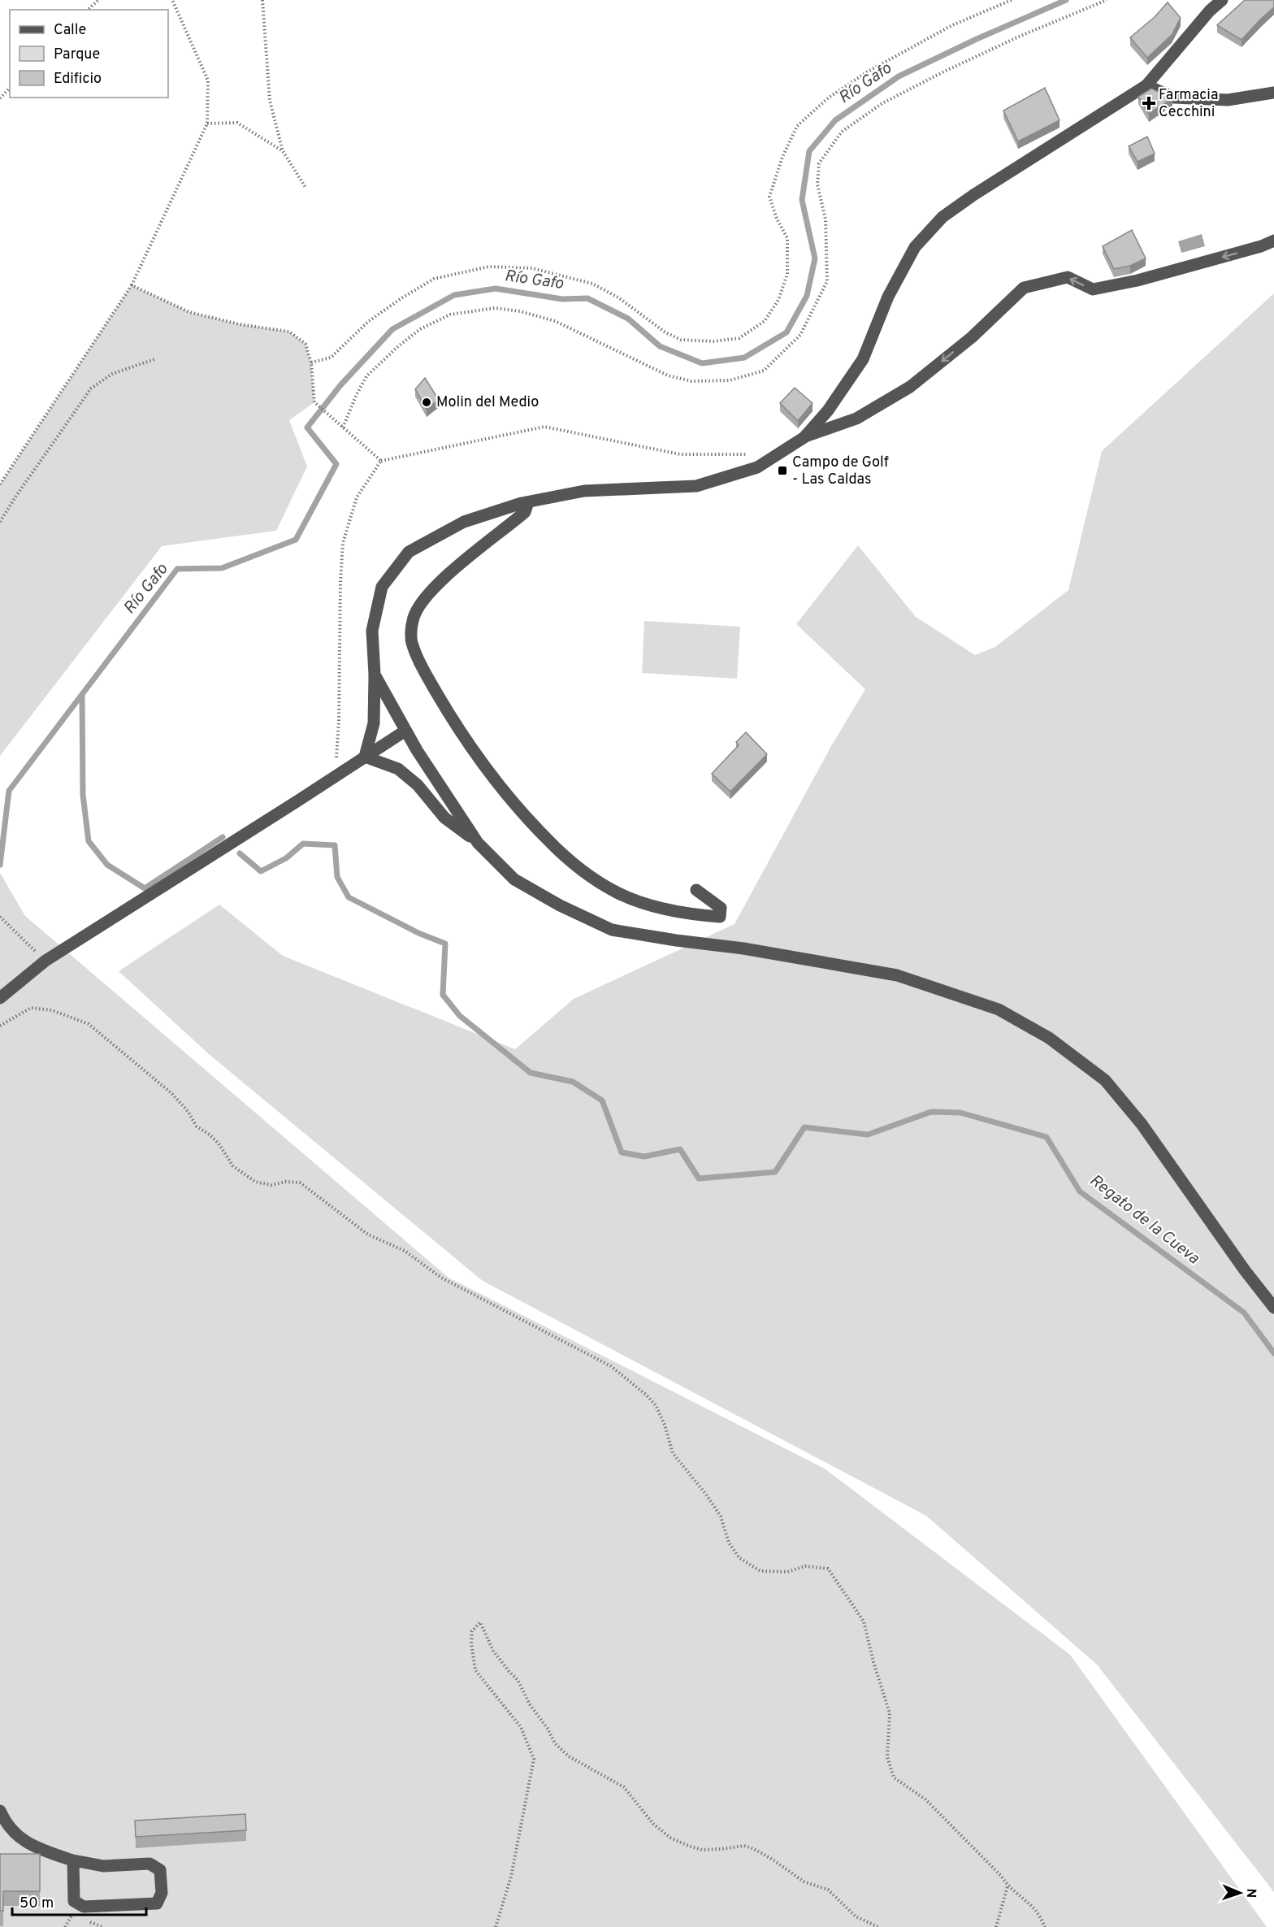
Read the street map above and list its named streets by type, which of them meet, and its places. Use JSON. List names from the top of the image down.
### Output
{
  "water": ["Río Gafo", "Regato de la Cueva"],
  "places": {
    "health": ["Farmacia Cecchini"],
    "other": ["Molin del Medio"],
    "transit": ["Campo de Golf - Las Caldas"]
  },
  "legend": ["Calle", "Parque", "Edificio"],
  "scale_bar": "50 m",
  "north": "right"
}
